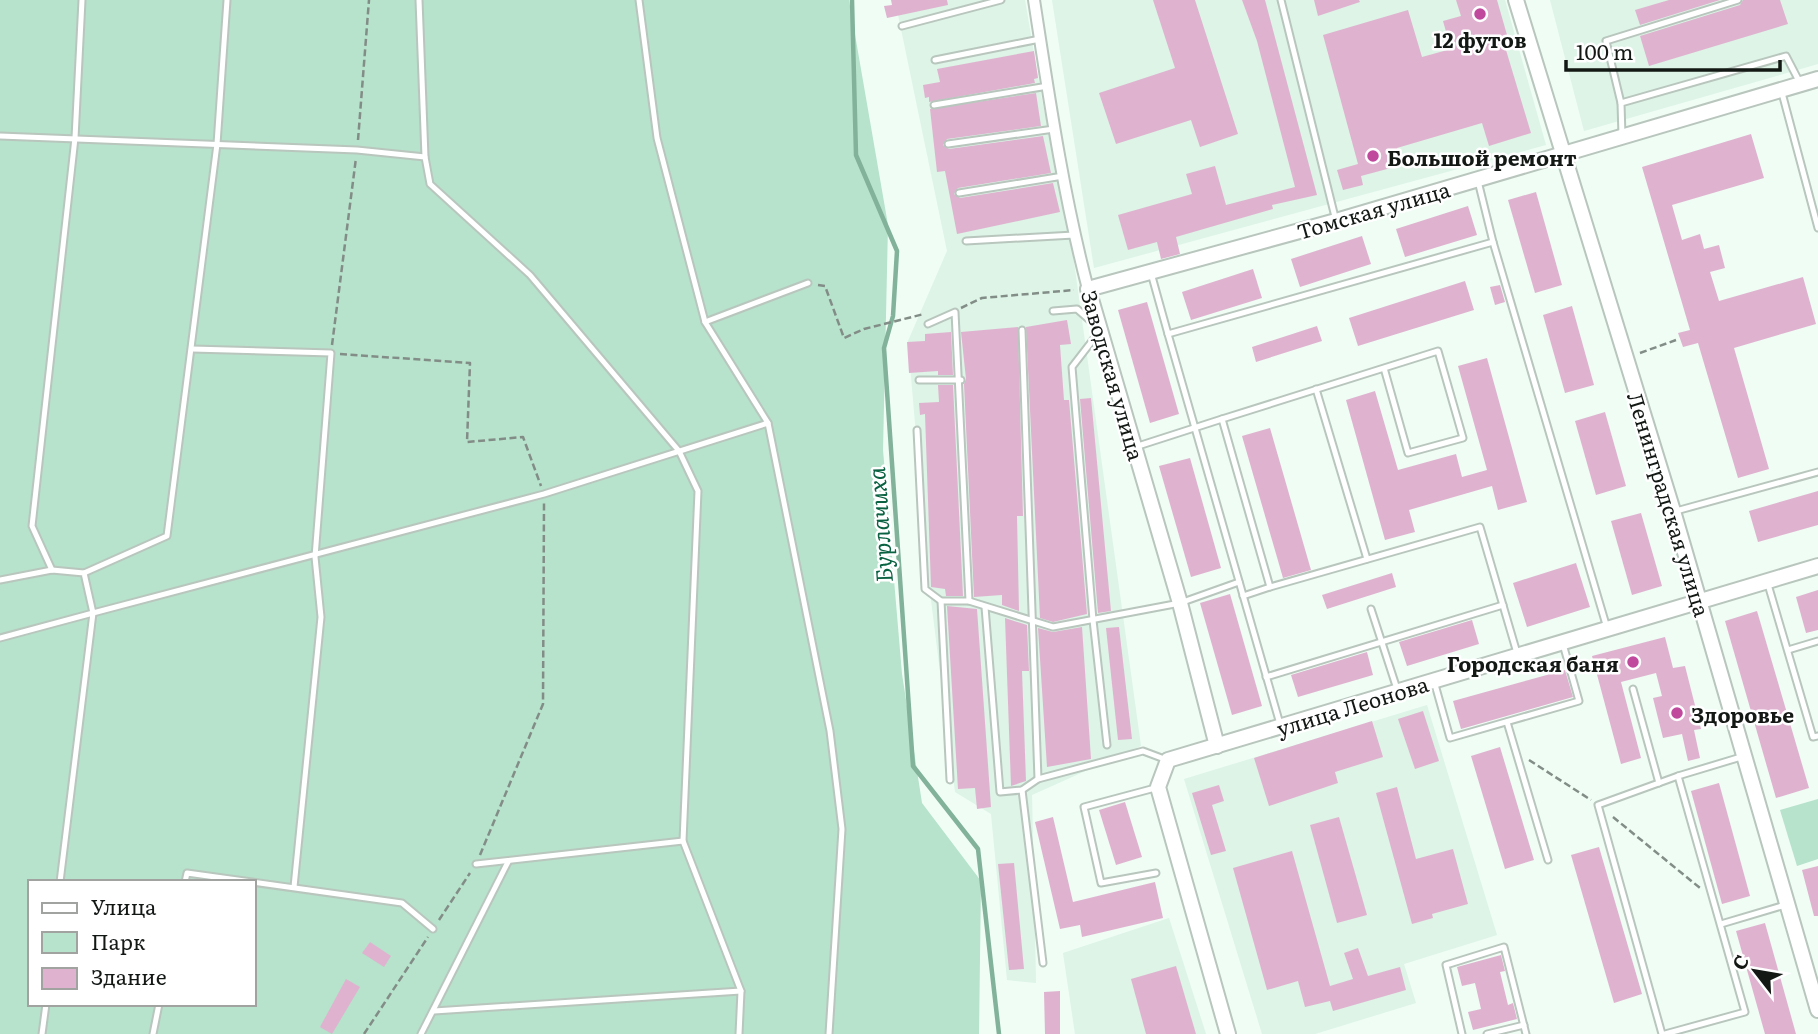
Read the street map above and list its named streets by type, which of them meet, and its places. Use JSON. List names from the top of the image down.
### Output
{
  "streets": {
    "street": [
      "Томская улица",
      "Заводская улица",
      "Ленинградская улица",
      "улица Леонова"
    ]
  },
  "crossings": [
    ["Томская улица", "Заводская улица"],
    ["Томская улица", "Ленинградская улица"],
    ["Заводская улица", "улица Леонова"],
    ["Ленинградская улица", "улица Леонова"]
  ],
  "water": ["Бурлачиха"],
  "places": [
    "12 футов",
    "Большой ремонт",
    "Городская баня",
    "Здоровье"
  ],
  "legend": ["Улица", "Парк", "Здание"],
  "scale_bar": "100 m",
  "north": "top left"
}
